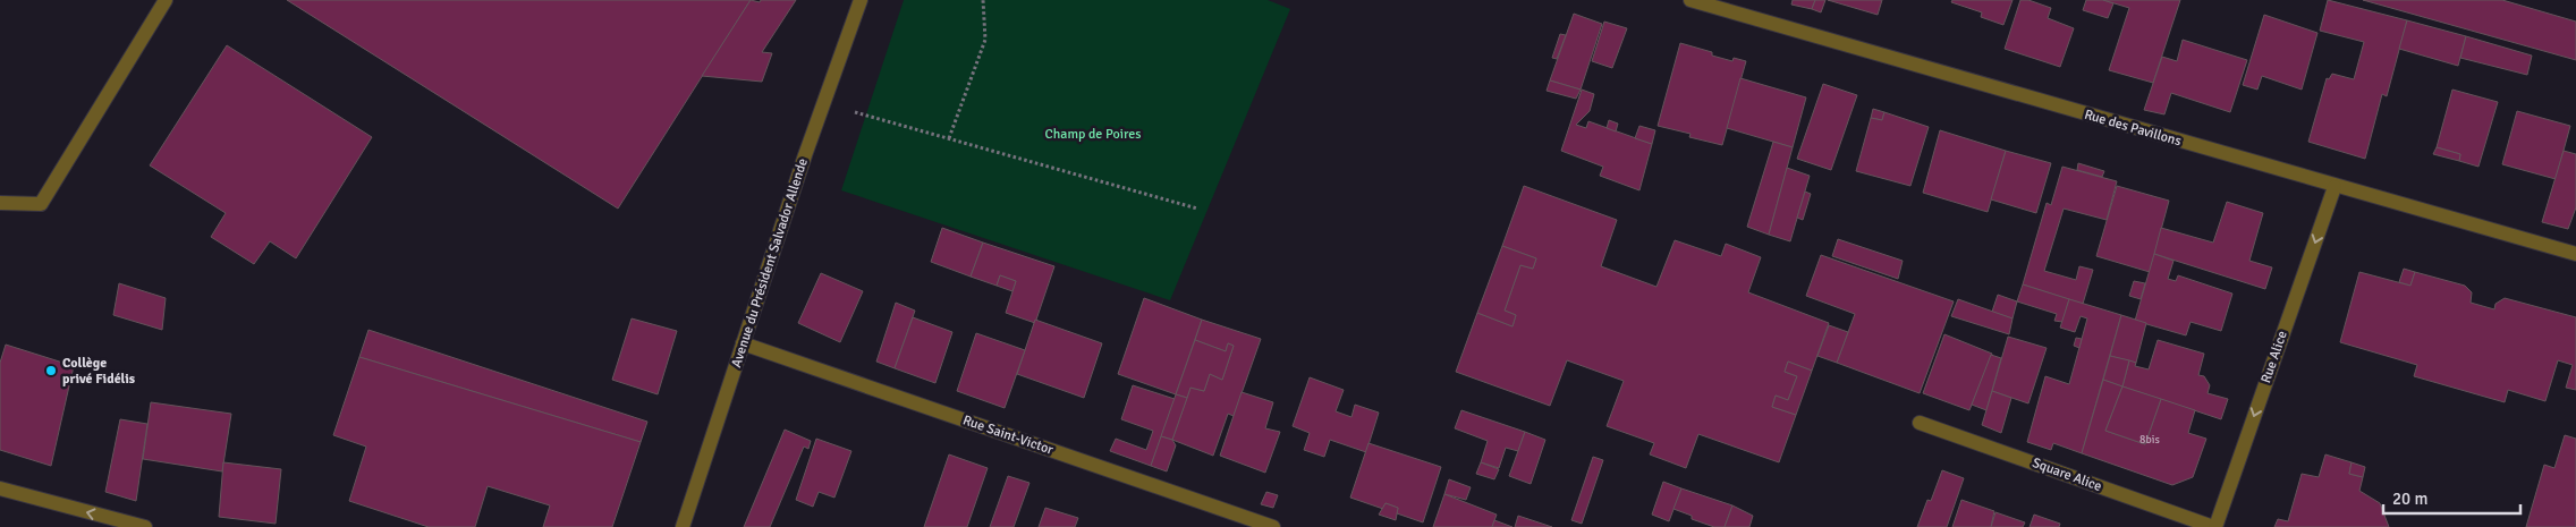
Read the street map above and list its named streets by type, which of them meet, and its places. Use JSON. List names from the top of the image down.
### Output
{
  "streets": {
    "street": [
      "Rue des Pavillons",
      "Avenue du Président Salvador Allende",
      "Rue Alice",
      "Rue Saint-Victor",
      "Square Alice"
    ]
  },
  "crossings": [
    ["Rue des Pavillons", "Rue Alice"],
    ["Avenue du Président Salvador Allende", "Rue Saint-Victor"],
    ["Rue Alice", "Square Alice"]
  ],
  "one_way": ["Rue Alice"],
  "parks": ["Champ de Poires"],
  "places": ["Collège privé Fidélis"],
  "house_numbers": ["8bis"],
  "scale_bar": "20 m"
}
